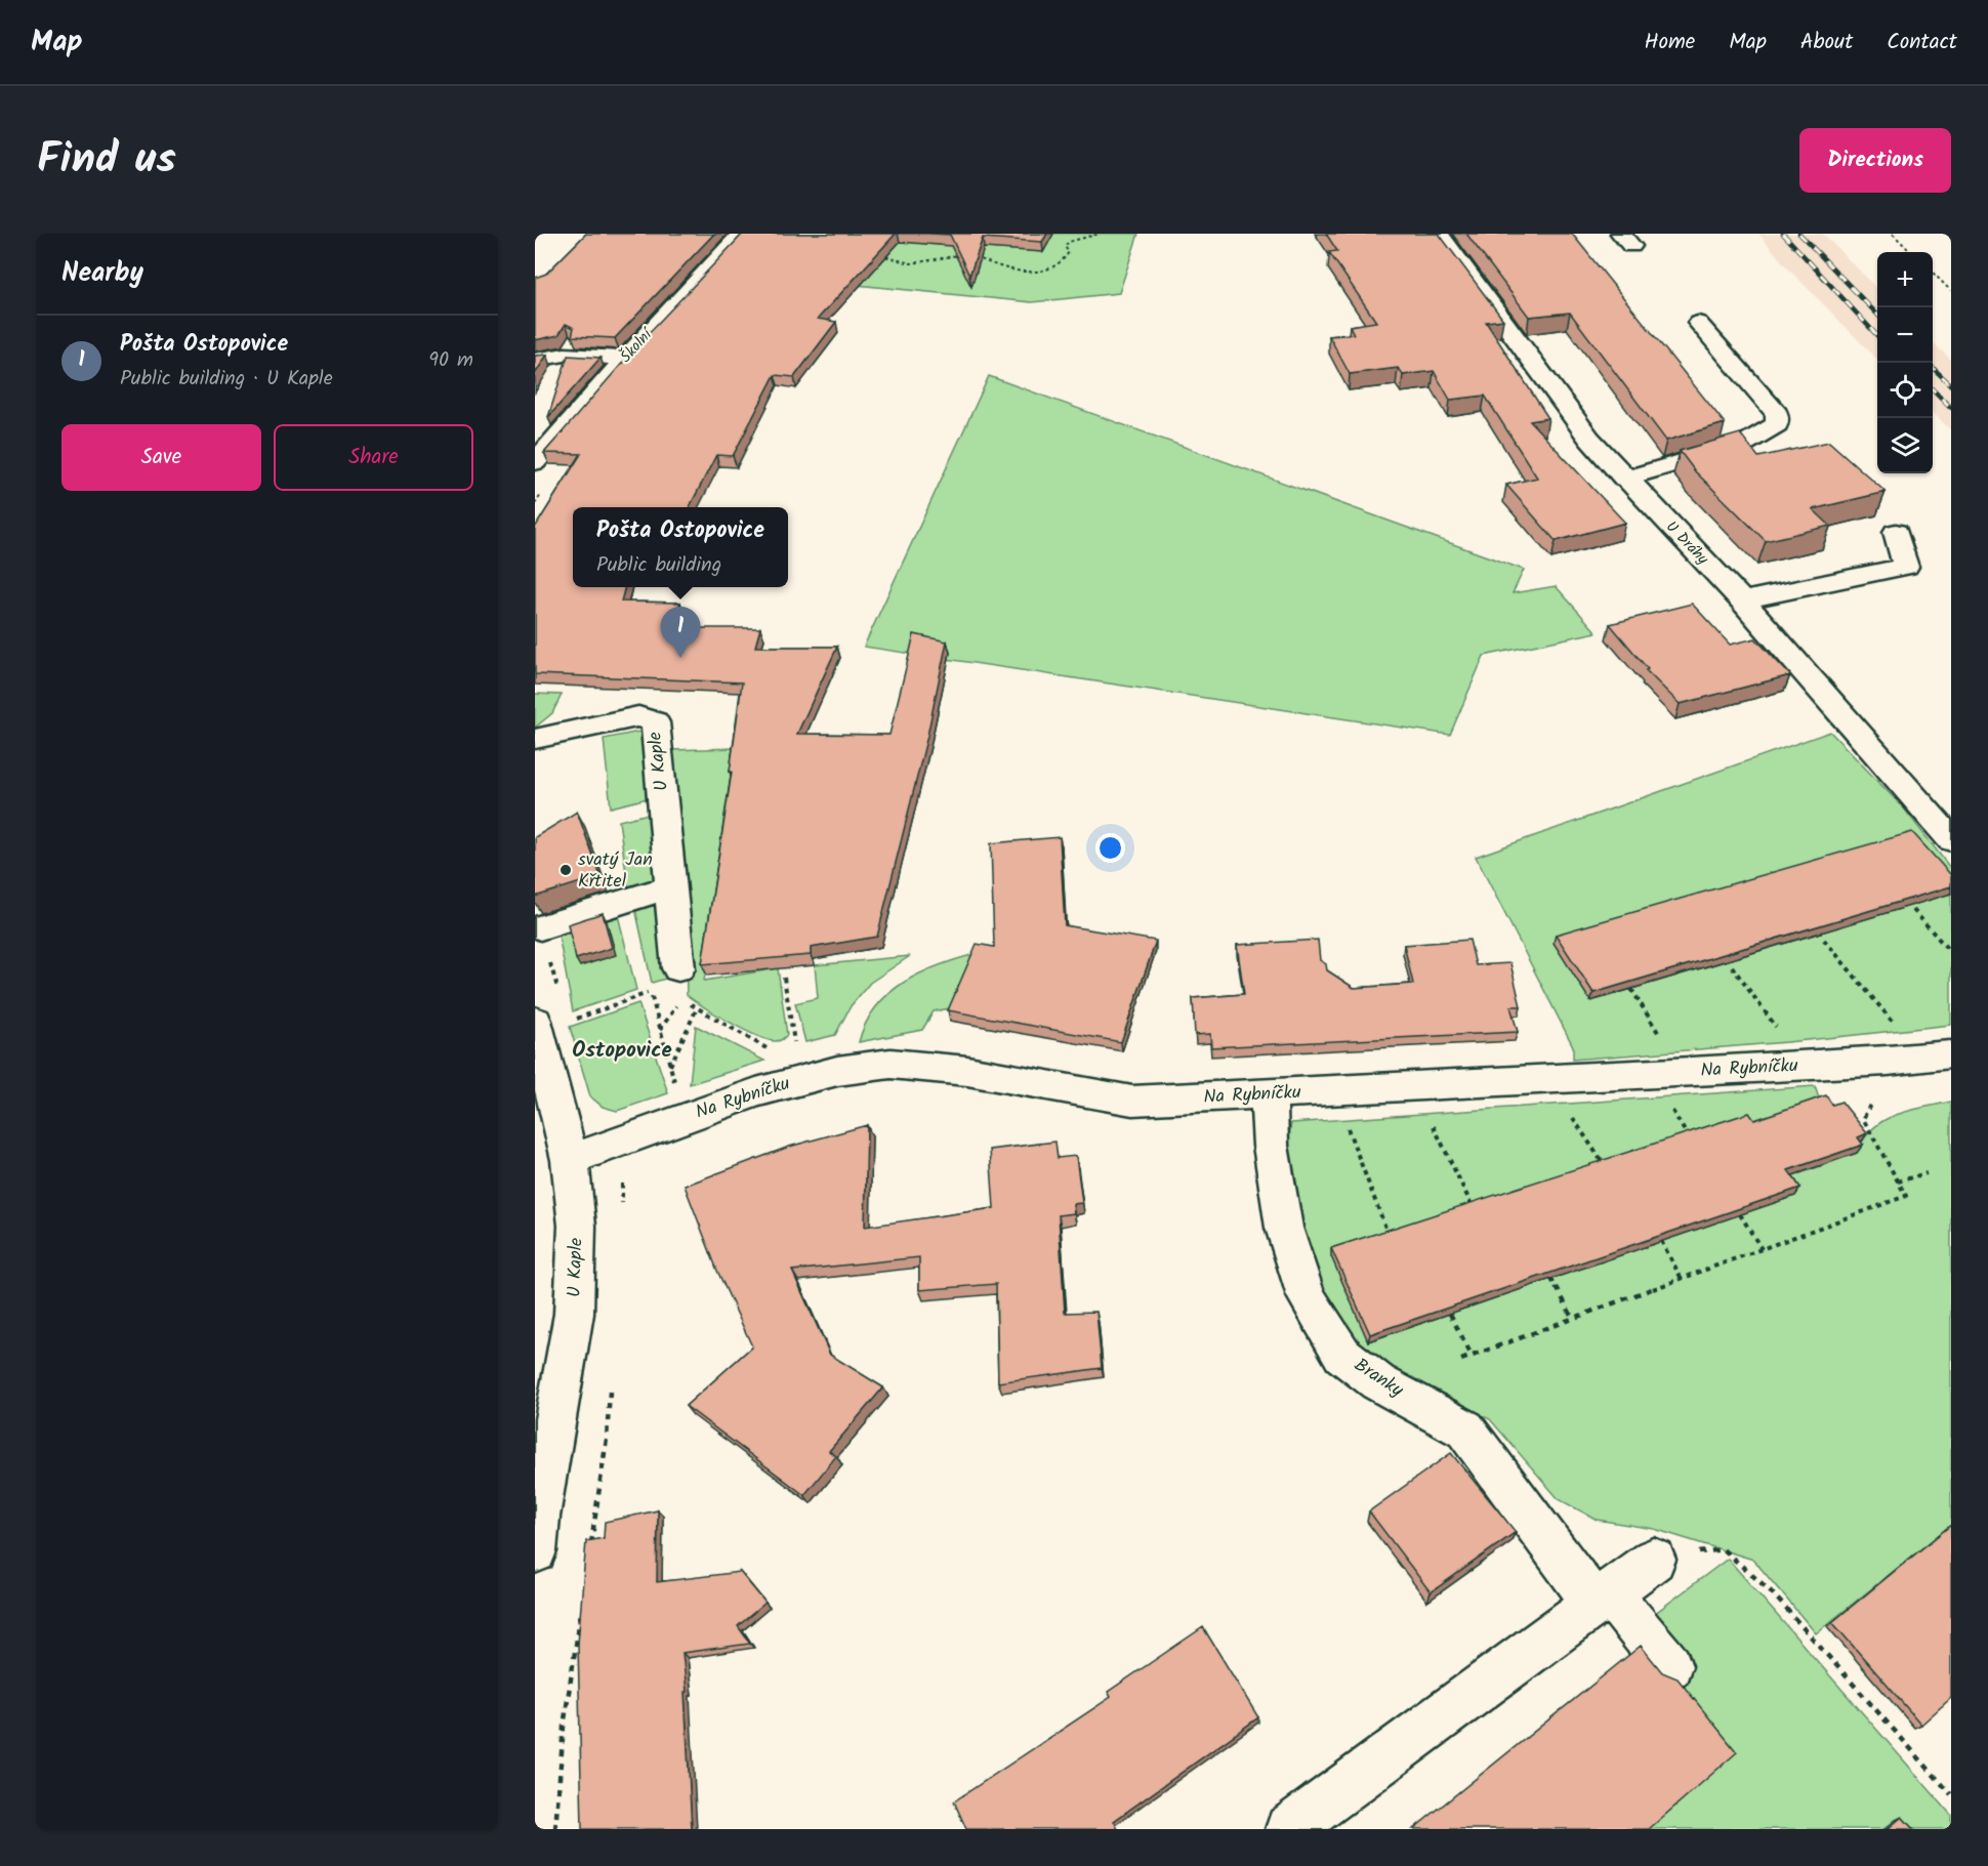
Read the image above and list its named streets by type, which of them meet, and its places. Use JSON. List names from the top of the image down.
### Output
{
  "streets": {
    "street": [
      "Školní",
      "U Dráhy",
      "U Kaple",
      "Na Rybníčku",
      "Branky"
    ]
  },
  "crossings": [
    ["U Kaple", "Na Rybníčku"],
    ["Na Rybníčku", "Branky"]
  ],
  "districts": ["Ostopovice"],
  "places": ["svatý Jan Křtitel"],
  "page": {
    "header": "Map",
    "nav": [
      "Home",
      "Map",
      "About",
      "Contact"
    ],
    "title": "Find us",
    "buttons": [
      "Directions",
      ["Save", "Share"]
    ],
    "heading": "Nearby",
    "map_buttons": ["+", "−"],
    "list": [
      {
        "mark": "1",
        "name": "Pošta Ostopovice",
        "note": "Public building · U Kaple",
        "value": "90 m"
      }
    ],
    "popup": ["Pošta Ostopovice", "Public building"],
    "pins": "1"
  }
}
